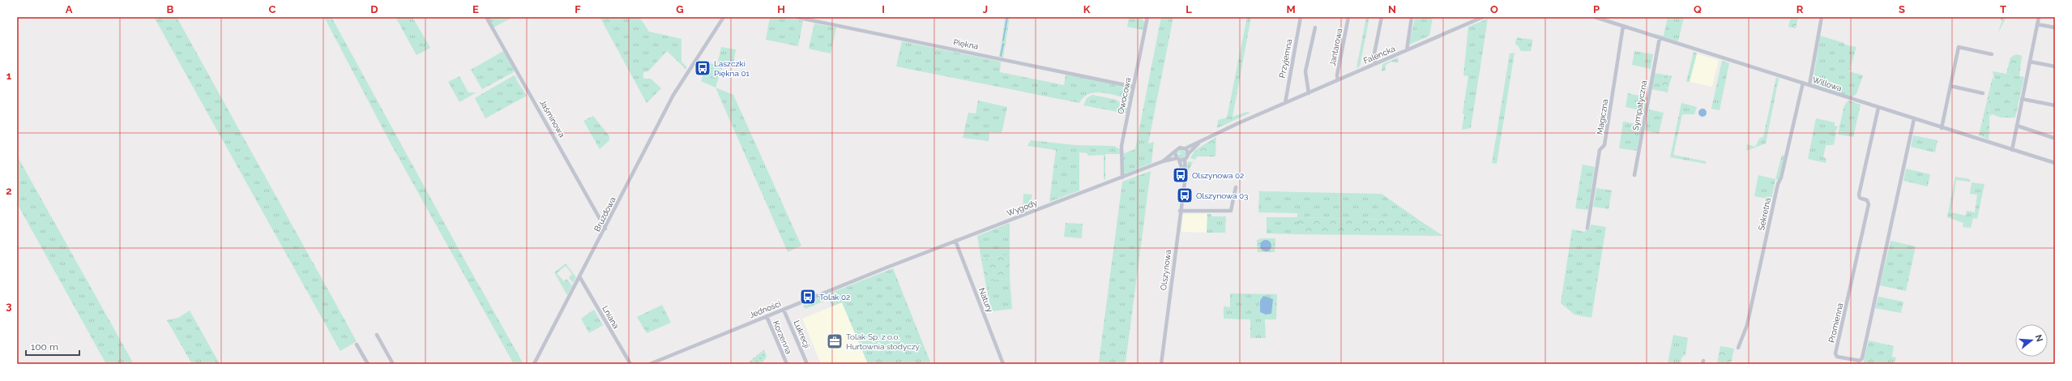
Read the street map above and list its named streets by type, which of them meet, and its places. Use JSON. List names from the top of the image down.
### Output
{
  "streets": {
    "street": [
      "Piękna",
      "Jantarowa",
      "Falencka",
      "Przyjemna",
      "Willowa",
      "Owocowa",
      "Sympatyczna",
      "Magiczna",
      "Jaśminowa",
      "Wygody",
      "Bruzdowa",
      "Sekretna",
      "Olszynowa",
      "Natury",
      "Jedności",
      "Lniana",
      "Promienna",
      "Lukrecji",
      "Korzenna"
    ]
  },
  "crossings": [
    ["Piękna", "Owocowa"],
    ["Jantarowa", "Falencka"],
    ["Falencka", "Przyjemna"],
    ["Willowa", "Sympatyczna"],
    ["Willowa", "Magiczna"],
    ["Willowa", "Sekretna"],
    ["Willowa", "Promienna"],
    ["Owocowa", "Wygody"],
    ["Jaśminowa", "Bruzdowa"],
    ["Wygody", "Olszynowa"],
    ["Wygody", "Natury"],
    ["Wygody", "Jedności"],
    ["Bruzdowa", "Lniana"],
    ["Jedności", "Lukrecji"],
    ["Jedności", "Korzenna"]
  ],
  "places": {
    "bus stop": [
      "Laszczki Piękna 01",
      "Olszynowa 02",
      "Olszynowa 03",
      "Tolak 02"
    ],
    "office": ["Tolak Sp. z o.o. Hurtownia słodyczy"]
  },
  "scale_bar": "100 m",
  "north": "right",
  "grid": {
    "columns": [
      "A",
      "B",
      "C",
      "D",
      "E",
      "F",
      "G",
      "H",
      "I",
      "J",
      "K",
      "L",
      "M",
      "N",
      "O",
      "P",
      "Q",
      "R",
      "S",
      "T"
    ],
    "rows": ["1", "2", "3"]
  }
}
